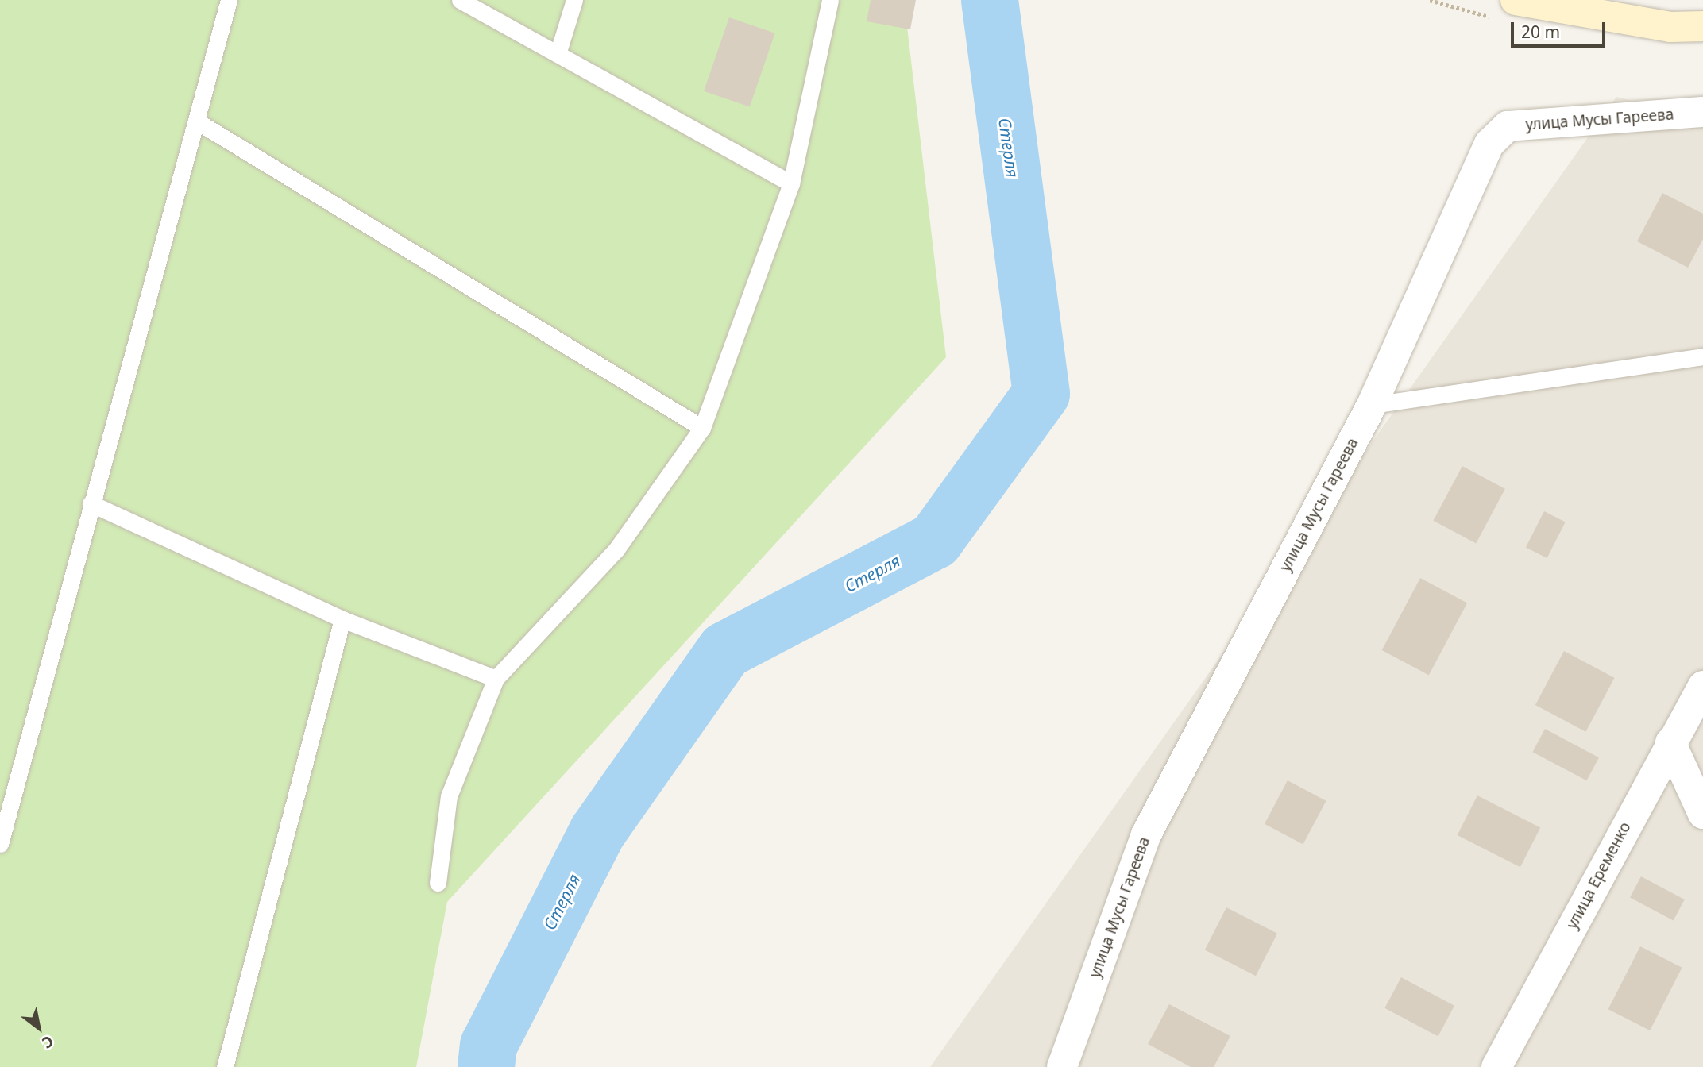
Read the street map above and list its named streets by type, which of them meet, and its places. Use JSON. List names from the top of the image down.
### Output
{
  "streets": {
    "street": ["улица Мусы Гареева", "улица Еременко"]
  },
  "water": ["Стерля"],
  "scale_bar": "20 m",
  "north": "bottom right"
}
